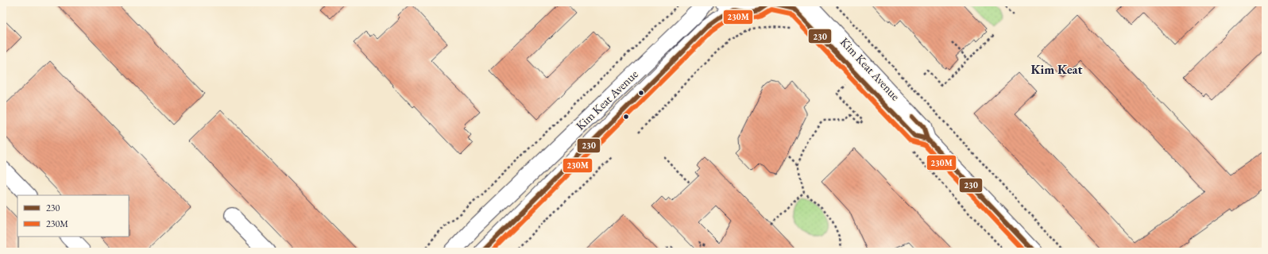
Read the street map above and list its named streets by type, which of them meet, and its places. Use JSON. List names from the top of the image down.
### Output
{
  "streets": {
    "street": ["Kim Keat Avenue"]
  },
  "districts": ["Kim Keat"],
  "lines": ["transit line 230", "transit line 230M"],
  "legend": ["230", "230M"]
}
